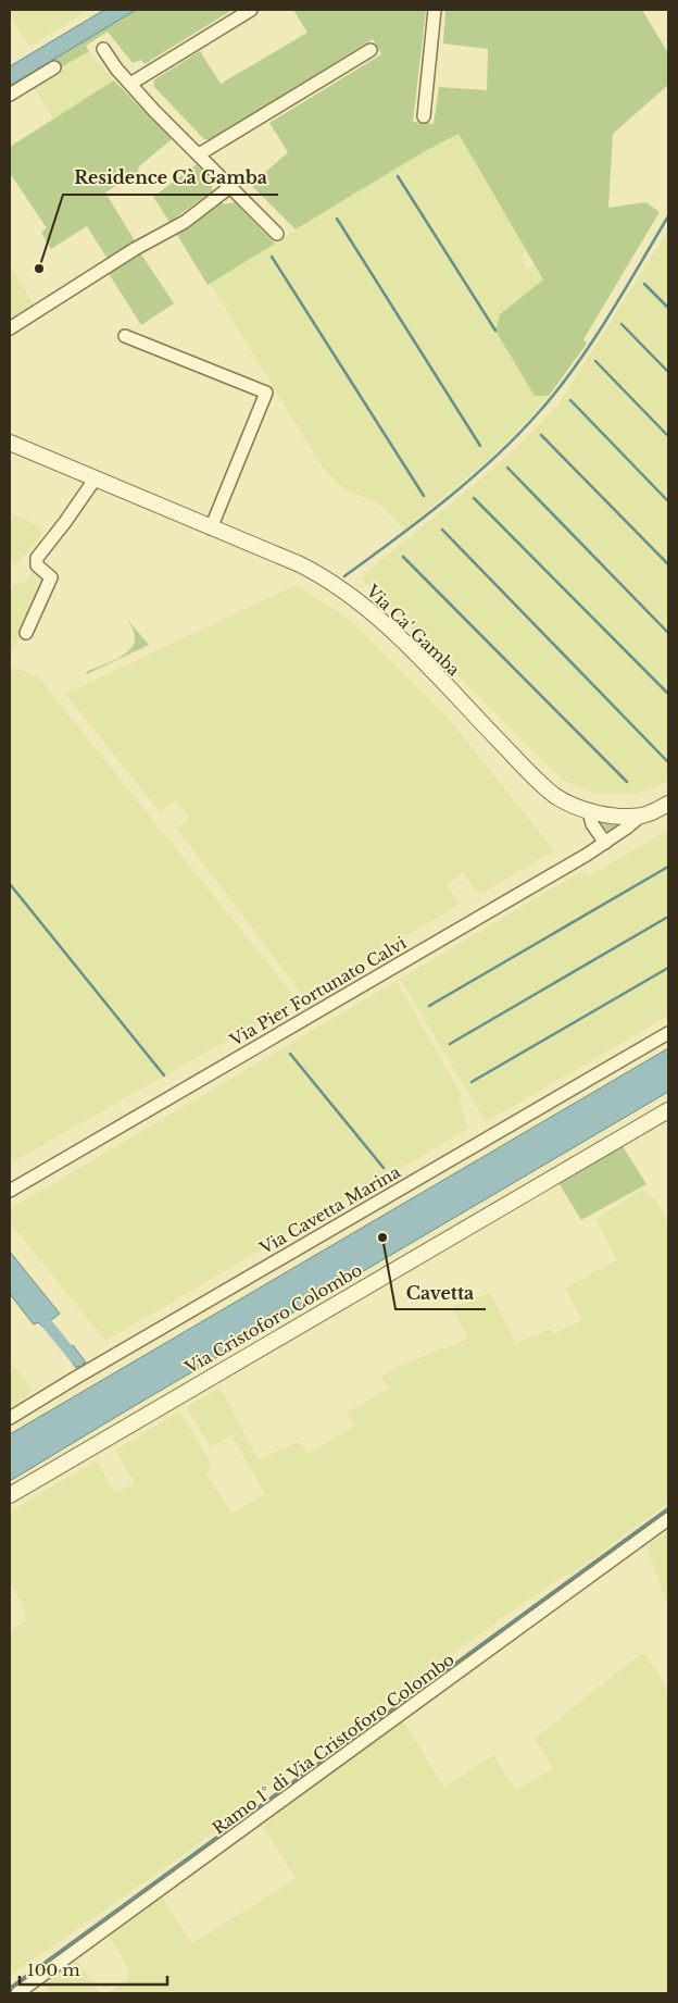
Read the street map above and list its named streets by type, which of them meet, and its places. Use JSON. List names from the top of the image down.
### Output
{
  "streets": {
    "street": [
      "Via Ca' Gamba",
      "Via Pier Fortunato Calvi",
      "Via Cavetta Marina",
      "Via Cristoforo Colombo",
      "Ramo 1° di Via Cristoforo Colombo"
    ]
  },
  "crossings": [
    ["Via Ca' Gamba", "Via Pier Fortunato Calvi"]
  ],
  "places": ["Residence Cà Gamba", "Cavetta"],
  "scale_bar": "100 m"
}
